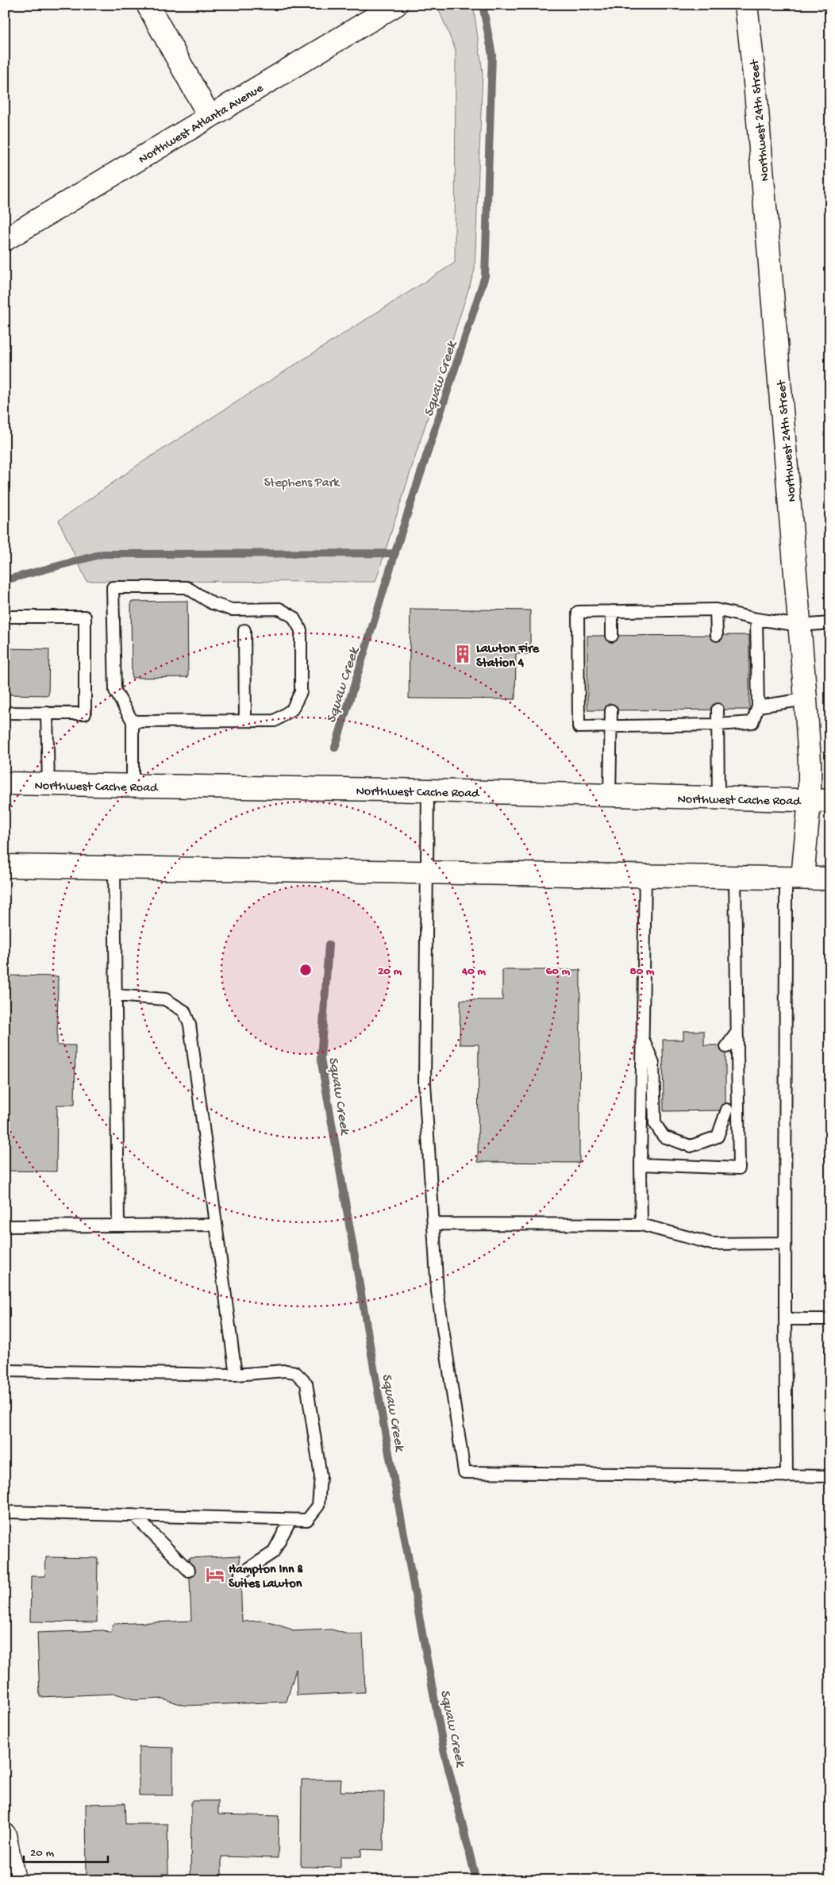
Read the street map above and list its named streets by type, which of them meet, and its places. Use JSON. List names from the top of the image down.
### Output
{
  "streets": {
    "main road": ["Northwest 24th Street", "Northwest Atlanta Avenue", "Northwest Cache Road"]
  },
  "crossings": [
    ["Northwest 24th Street", "Northwest Cache Road"]
  ],
  "water": ["Squaw Creek"],
  "parks": ["Stephens Park"],
  "places": {
    "building": ["Lawton Fire Station 4"],
    "hotel": ["Hampton Inn & Suites Lawton"]
  },
  "scale_bar": "20 m",
  "rings": [
    "20 m",
    "40 m",
    "60 m",
    "80 m"
  ]
}
